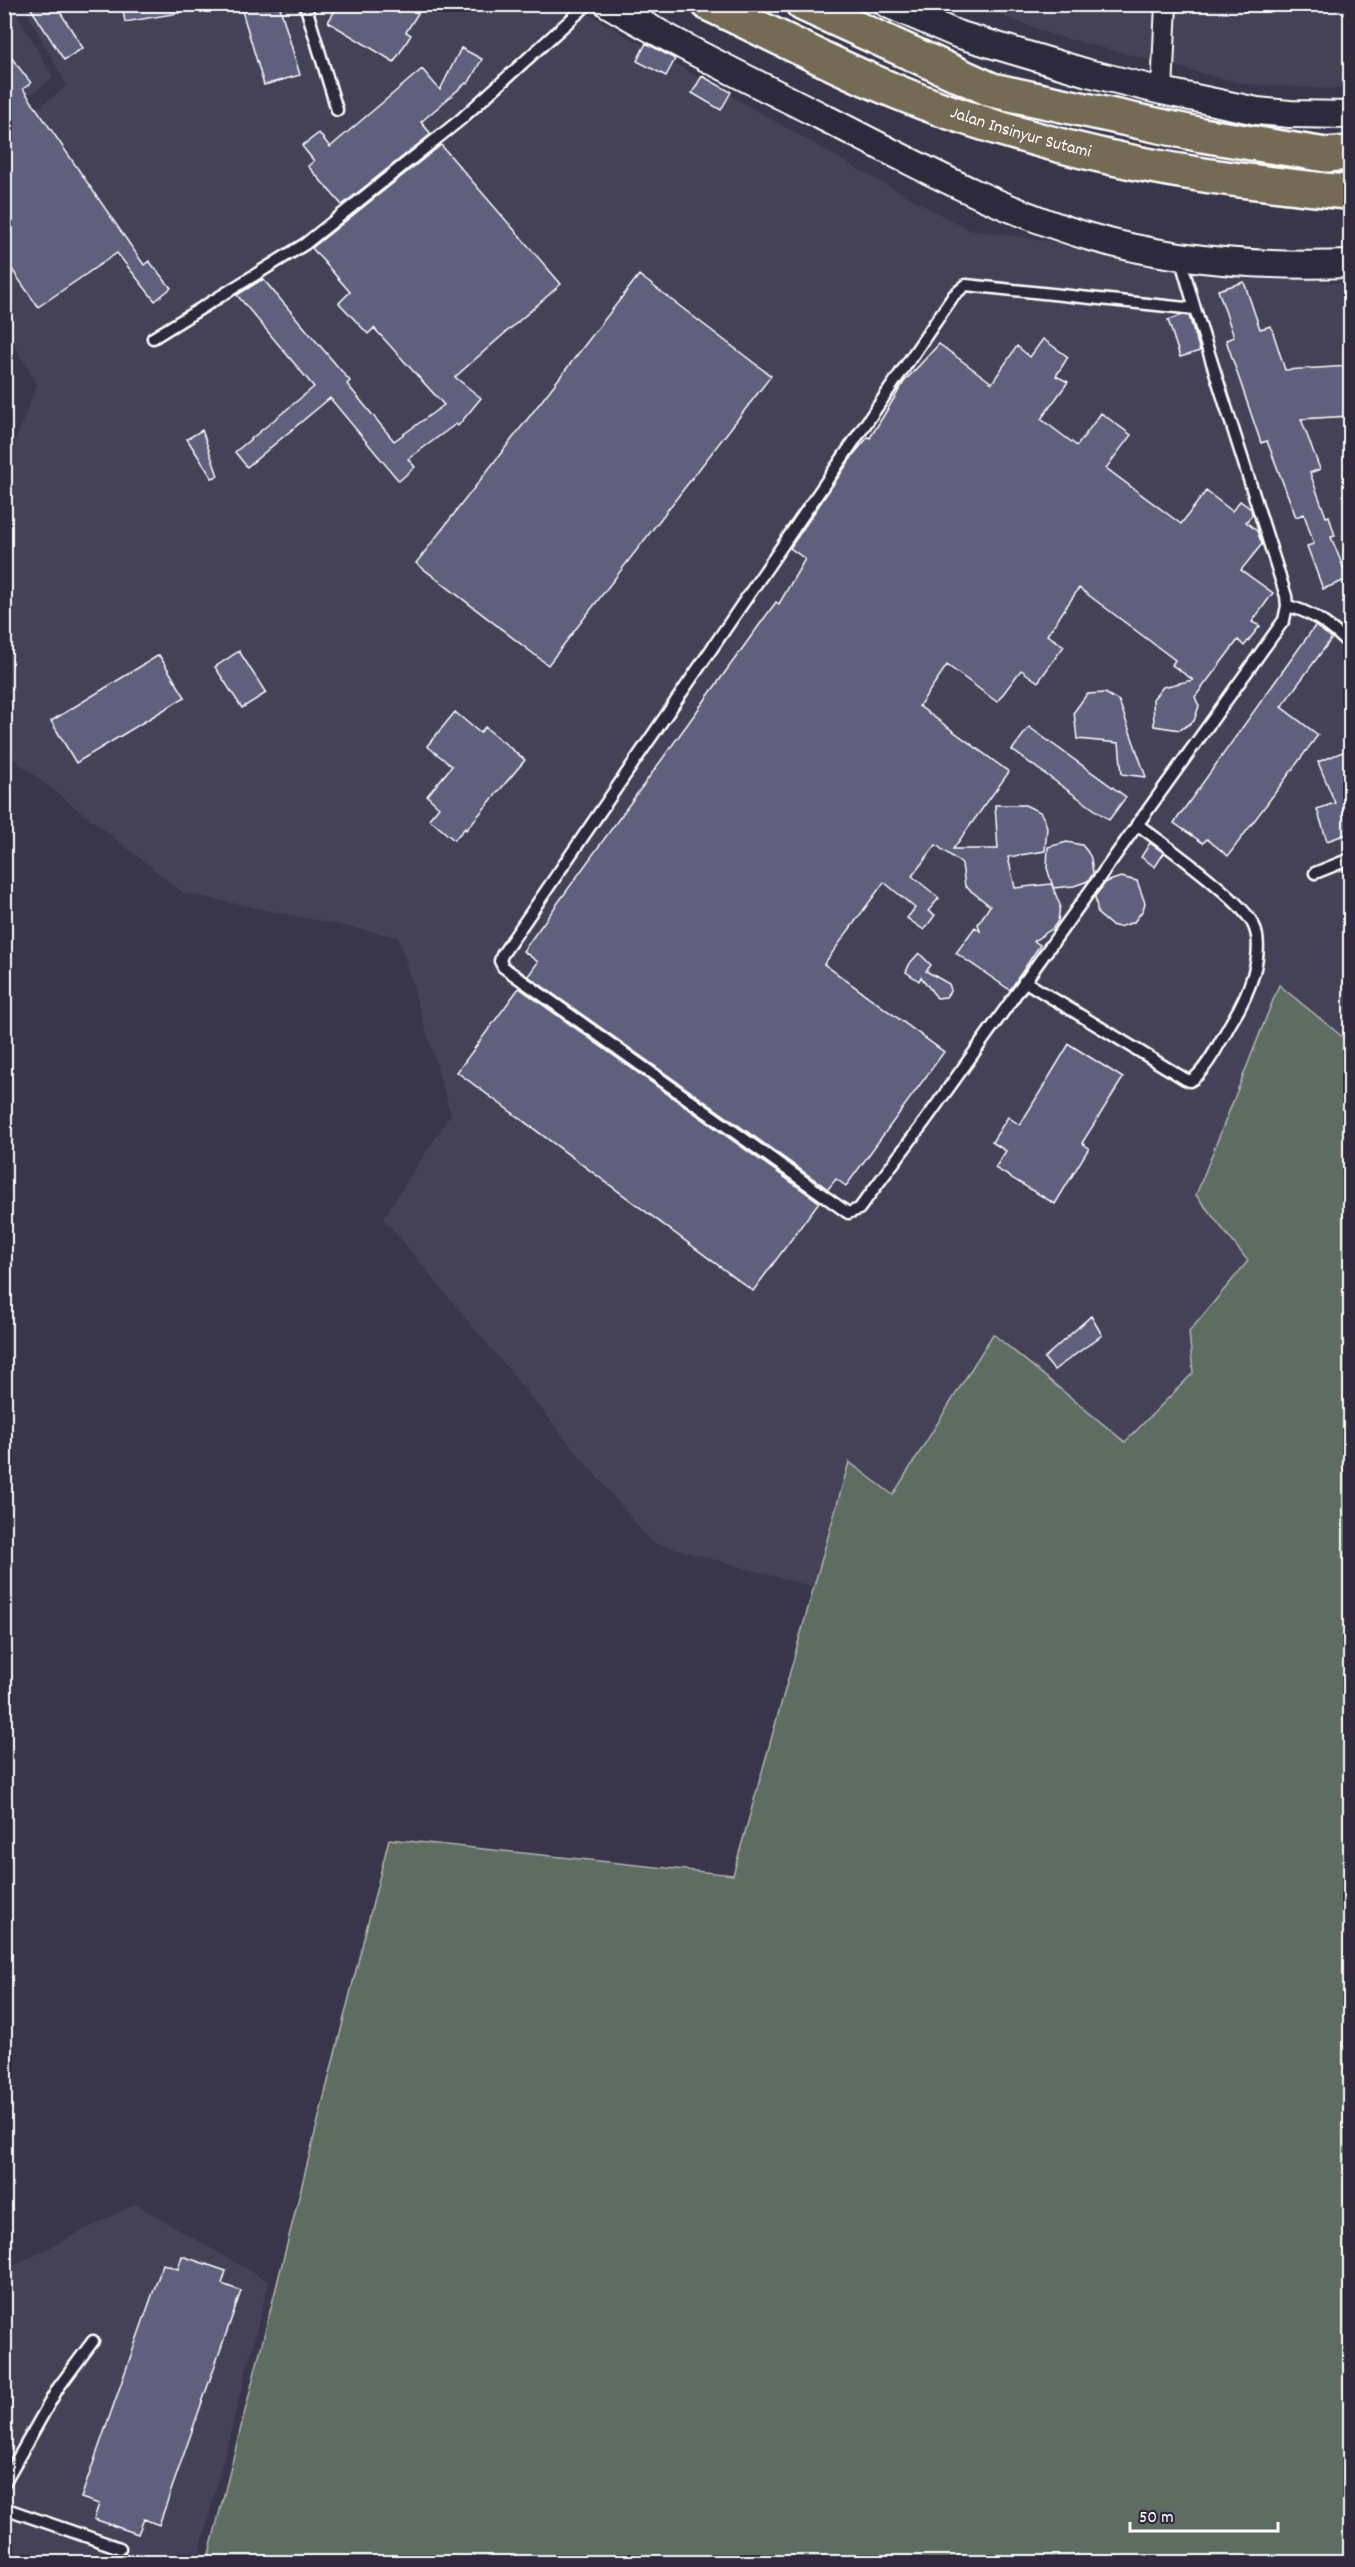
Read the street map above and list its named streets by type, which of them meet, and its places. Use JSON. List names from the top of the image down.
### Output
{
  "streets": {
    "highway": ["Jalan Insinyur Sutami"]
  },
  "scale_bar": "50 m"
}
